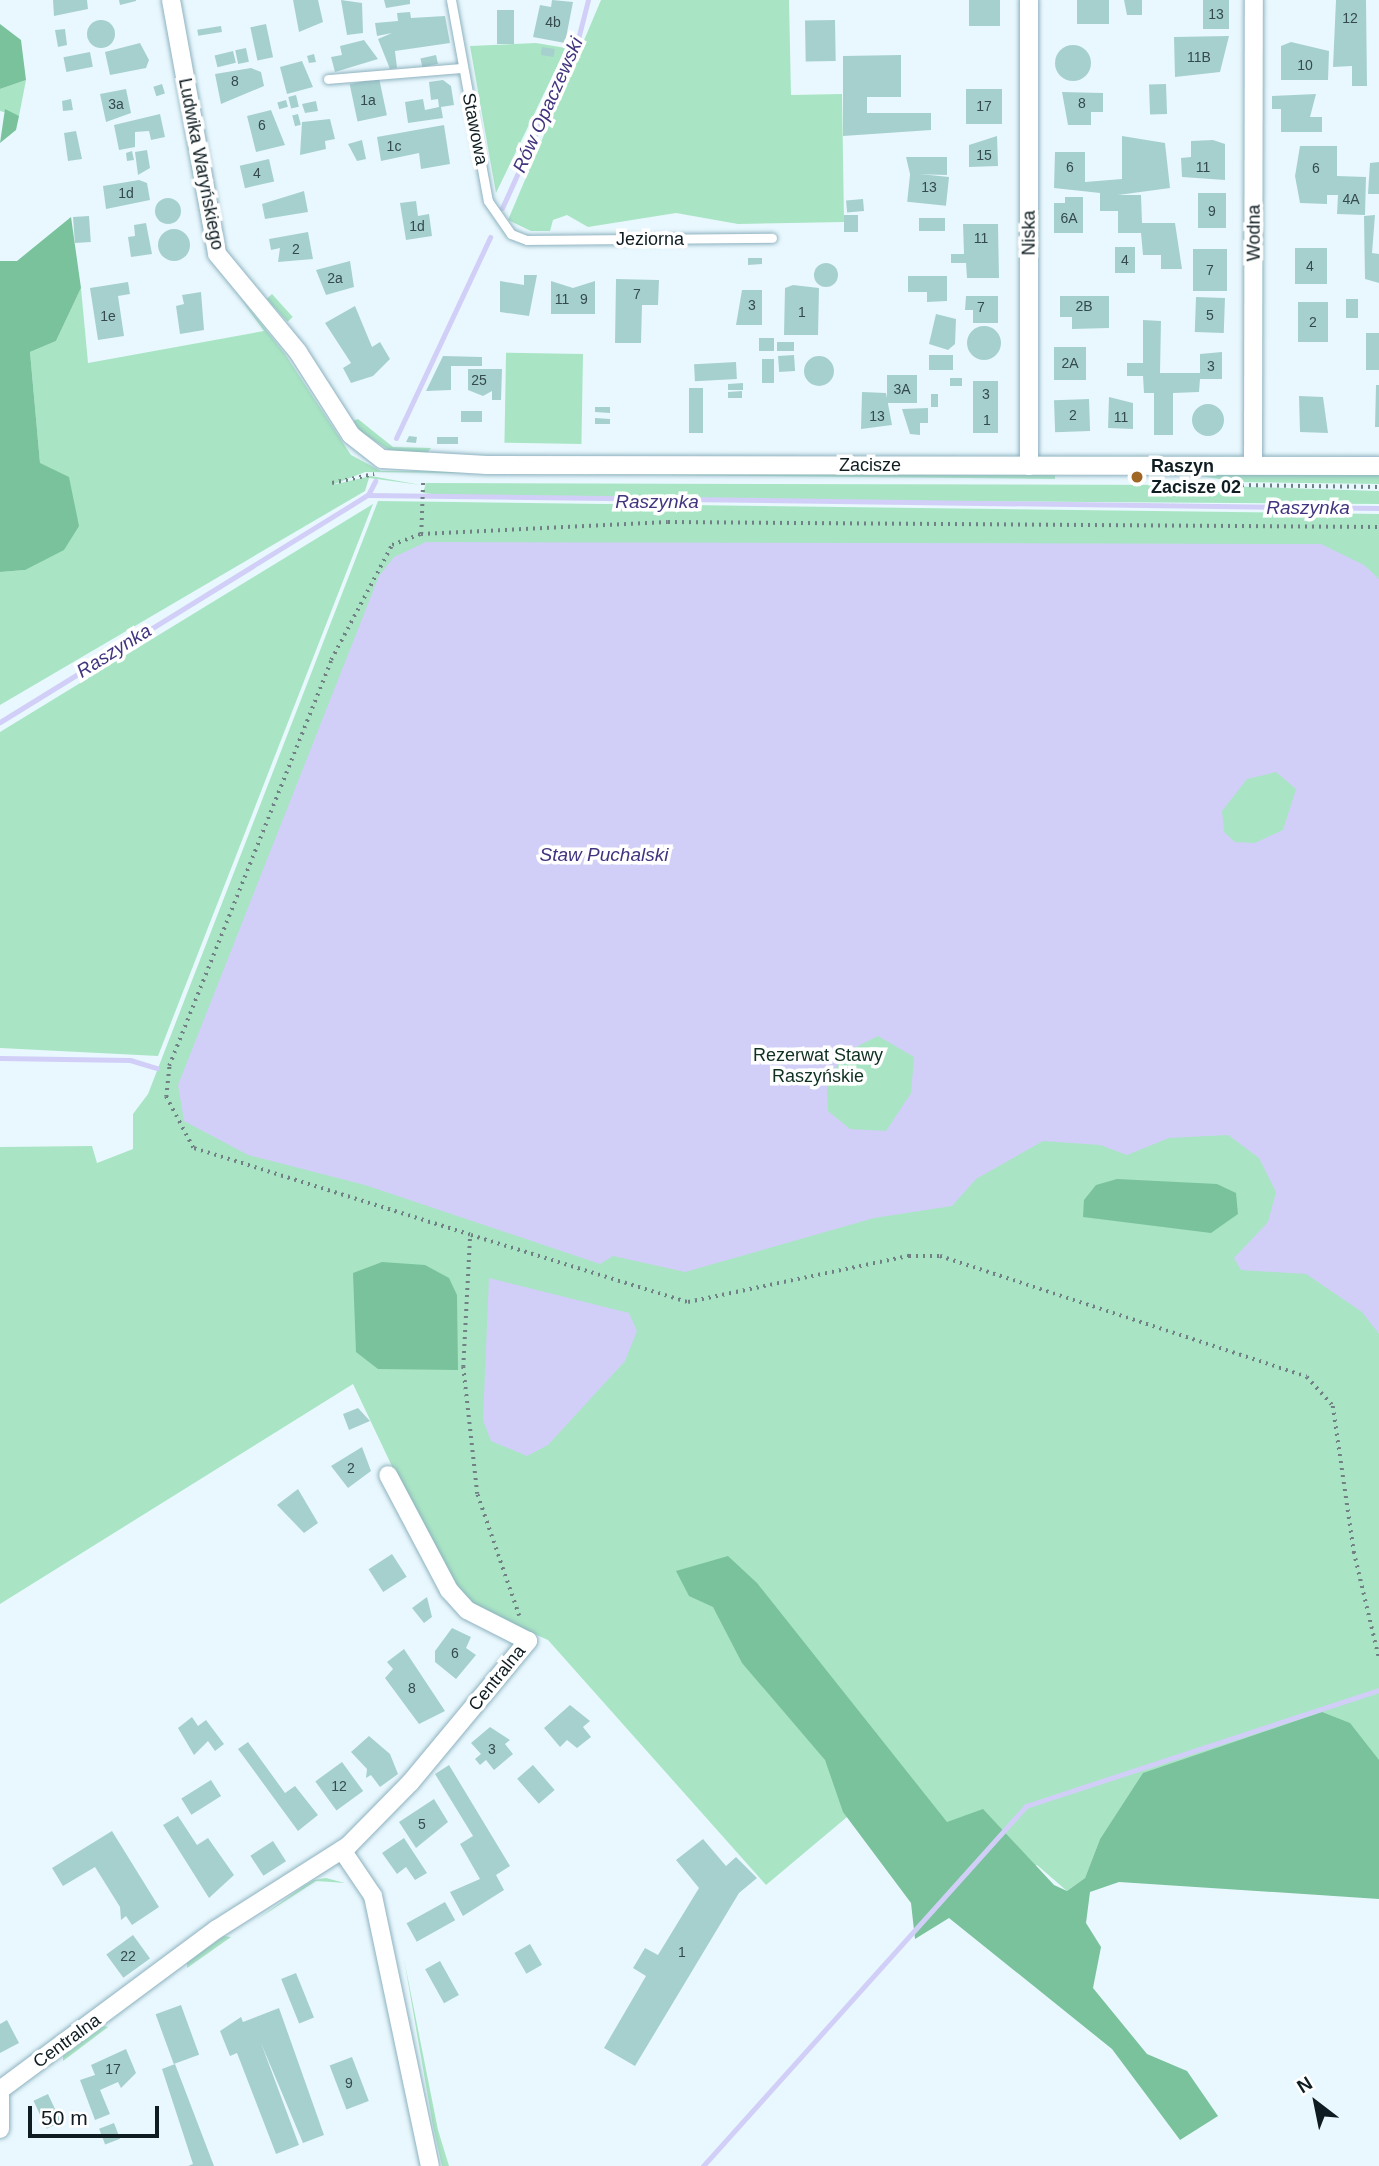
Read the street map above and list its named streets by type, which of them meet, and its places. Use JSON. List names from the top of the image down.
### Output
{
  "streets": {
    "street": [
      "Ludwika Waryńskiego",
      "Niska",
      "Wodna",
      "Zacisze",
      "Centralna"
    ],
    "lane": ["Stawowa", "Jeziorna"]
  },
  "crossings": [
    ["Stawowa", "Jeziorna"],
    ["Ludwika Waryńskiego", "Zacisze"],
    ["Niska", "Zacisze"],
    ["Wodna", "Zacisze"]
  ],
  "water": ["Rów Opaczewski", "Raszynka", "Staw Puchalski"],
  "parks": ["Rezerwat Stawy Raszyńskie"],
  "places": ["Raszyn Zacisze 02"],
  "house_numbers": [
    "13",
    "12",
    "4b",
    "11B",
    "10",
    "8",
    "1a",
    "8",
    "3a",
    "17",
    "6",
    "1c",
    "15",
    "6",
    "11",
    "6",
    "4",
    "13",
    "1d",
    "4A",
    "9",
    "6A",
    "1d",
    "11",
    "2",
    "4",
    "4",
    "7",
    "2a",
    "7",
    "11",
    "9",
    "3",
    "2B",
    "7",
    "1",
    "5",
    "1e",
    "2",
    "2A",
    "3",
    "25",
    "3A",
    "3",
    "2",
    "13",
    "11",
    "1",
    "2",
    "6",
    "8",
    "3",
    "12",
    "5",
    "1",
    "22",
    "17",
    "9"
  ],
  "scale_bar": "50 m",
  "north": "top left"
}
